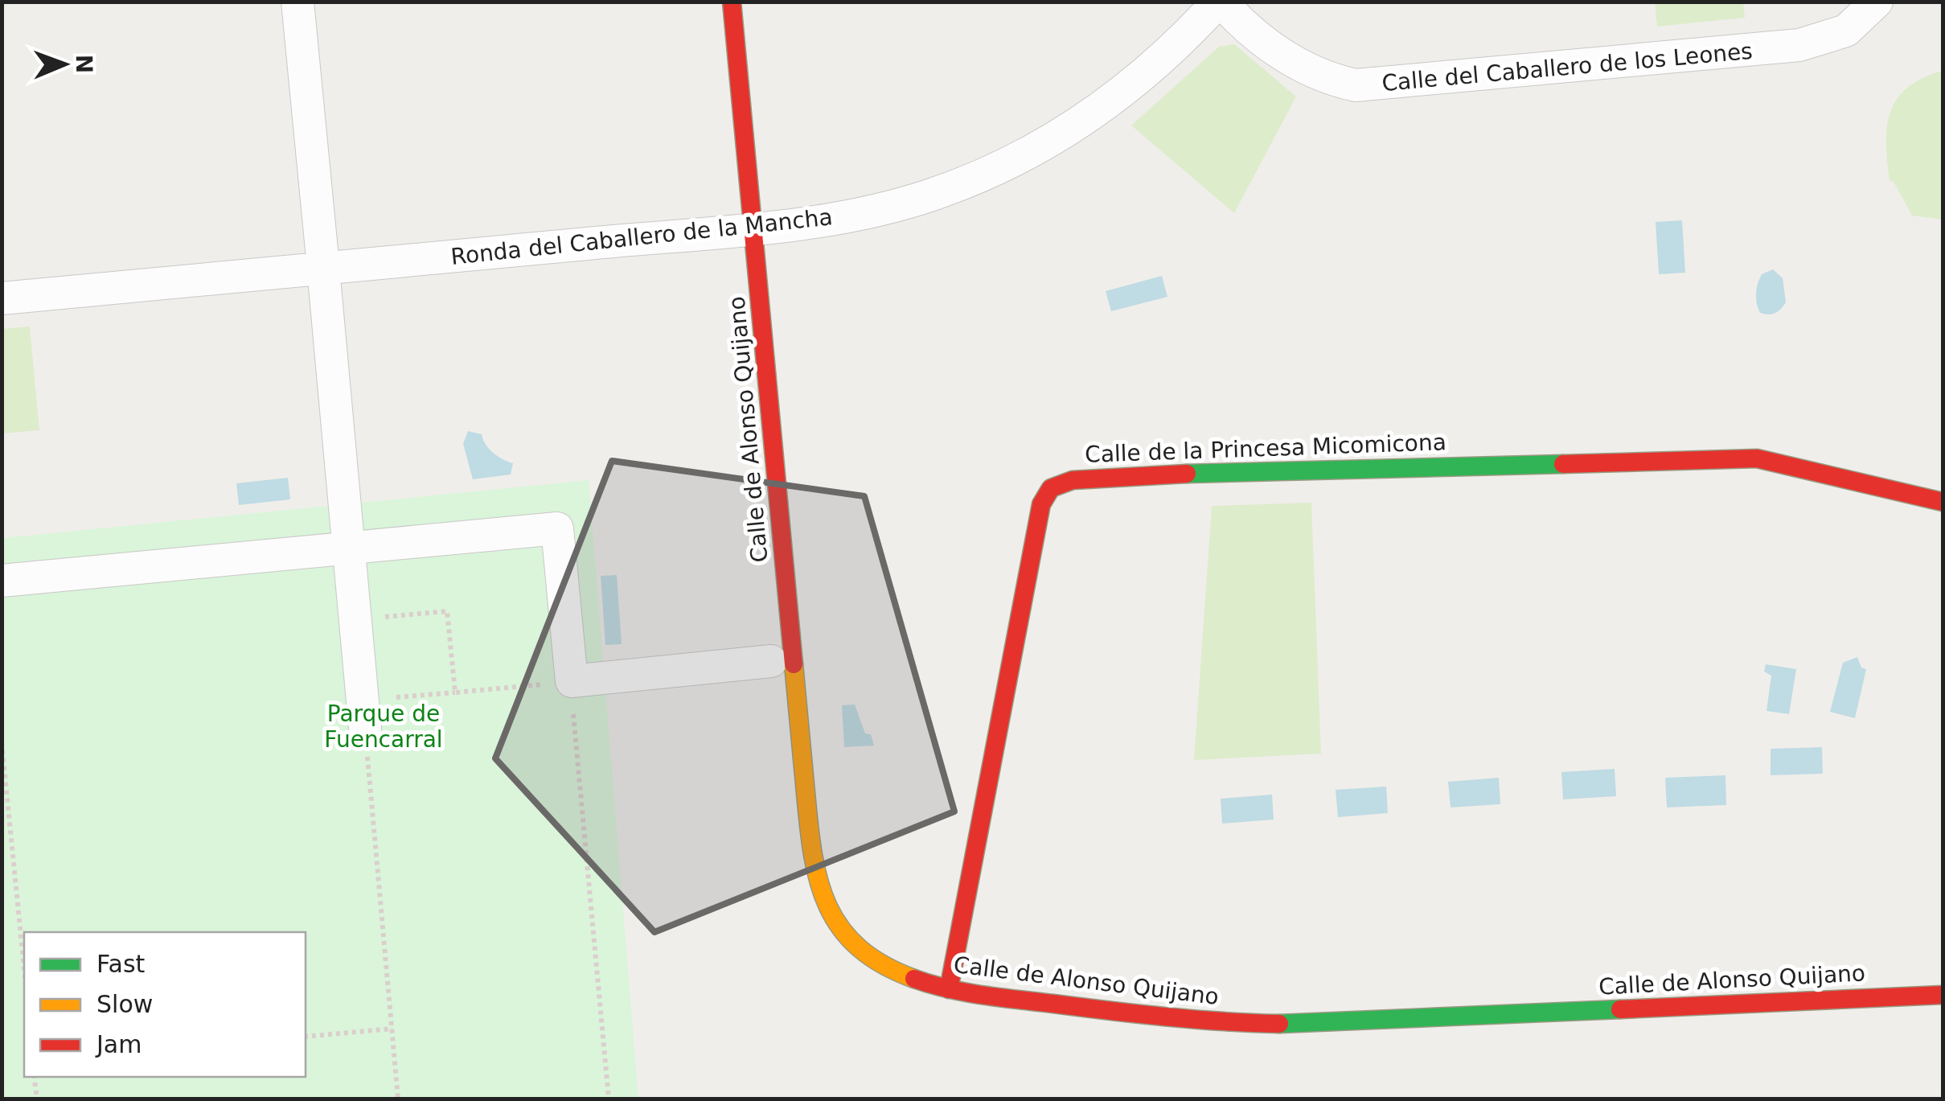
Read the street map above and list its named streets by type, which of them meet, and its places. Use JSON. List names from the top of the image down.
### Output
{
  "streets": {
    "street": [
      "Calle del Caballero de los Leones",
      "Ronda del Caballero de la Mancha",
      "Calle de Alonso Quijano",
      "Calle de la Princesa Micomicona"
    ]
  },
  "crossings": [
    ["Calle del Caballero de los Leones", "Ronda del Caballero de la Mancha"],
    ["Ronda del Caballero de la Mancha", "Calle de Alonso Quijano"],
    ["Calle de Alonso Quijano", "Calle de la Princesa Micomicona"]
  ],
  "parks": ["Parque de Fuencarral"],
  "legend": ["Fast", "Slow", "Jam"],
  "north": "right"
}
